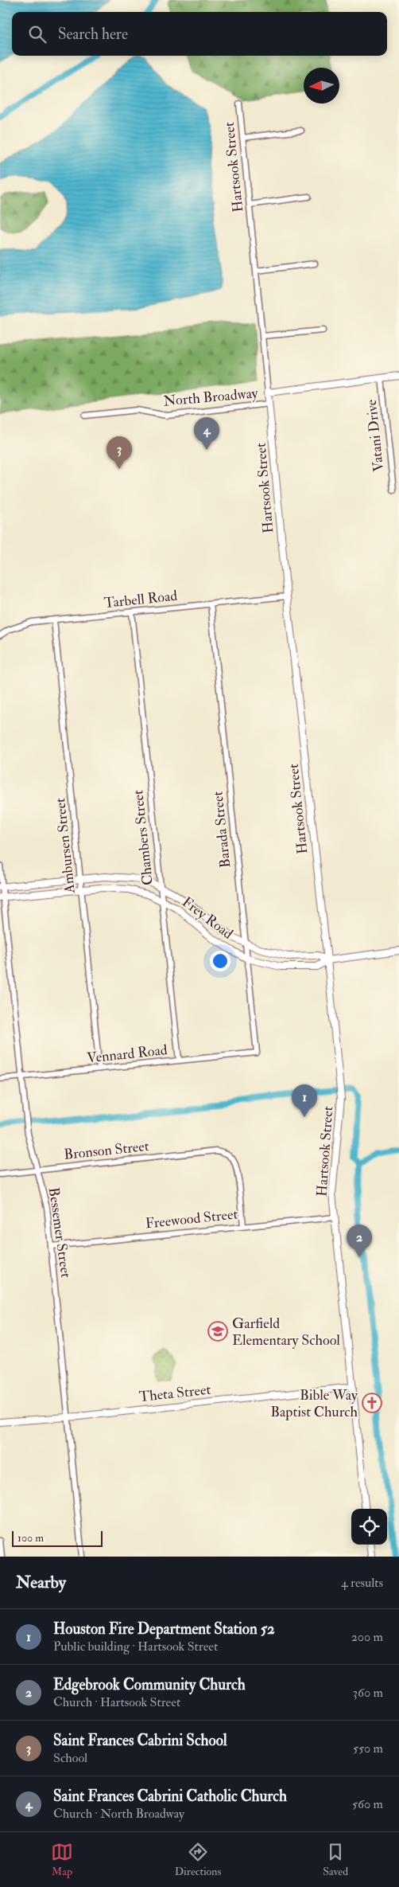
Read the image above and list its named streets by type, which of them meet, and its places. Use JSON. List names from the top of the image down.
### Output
{
  "streets": {
    "street": [
      "Hartsook Street",
      "North Broadway",
      "Vatani Drive",
      "Tarbell Road",
      "Barada Street",
      "Chambers Street",
      "Ambursen Street",
      "Frey Road",
      "Vennard Road",
      "Bronson Street",
      "Freewood Street",
      "Bessemer Street",
      "Theta Street"
    ]
  },
  "crossings": [
    ["Hartsook Street", "North Broadway"],
    ["Hartsook Street", "Tarbell Road"],
    ["Hartsook Street", "Frey Road"],
    ["Hartsook Street", "Freewood Street"],
    ["Hartsook Street", "Theta Street"],
    ["North Broadway", "Vatani Drive"],
    ["Tarbell Road", "Barada Street"],
    ["Tarbell Road", "Chambers Street"],
    ["Tarbell Road", "Ambursen Street"],
    ["Barada Street", "Frey Road"],
    ["Barada Street", "Vennard Road"],
    ["Chambers Street", "Frey Road"],
    ["Chambers Street", "Vennard Road"],
    ["Ambursen Street", "Frey Road"],
    ["Ambursen Street", "Vennard Road"],
    ["Frey Road", "Bessemer Street"],
    ["Vennard Road", "Bessemer Street"],
    ["Bronson Street", "Freewood Street"],
    ["Bronson Street", "Bessemer Street"],
    ["Freewood Street", "Bessemer Street"],
    ["Bessemer Street", "Theta Street"]
  ],
  "places": {
    "school or university": ["Garfield Elementary School"],
    "church": ["Bible Way Baptist Church"]
  },
  "scale_bar": "100 m",
  "north": "left",
  "page": {
    "search": "Search here",
    "pins": [
      "4",
      "3",
      "1",
      "2"
    ],
    "scale": "100 m",
    "heading": ["Nearby", "4 results"],
    "list": [
      {
        "mark": "1",
        "name": "Houston Fire Department Station 52",
        "note": "Public building · Hartsook Street",
        "value": "200 m"
      },
      {
        "mark": "2",
        "name": "Edgebrook Community Church",
        "note": "Church · Hartsook Street",
        "value": "360 m"
      },
      {
        "mark": "3",
        "name": "Saint Frances Cabrini School",
        "note": "School",
        "value": "550 m"
      },
      {
        "mark": "4",
        "name": "Saint Frances Cabrini Catholic Church",
        "note": "Church · North Broadway",
        "value": "560 m"
      }
    ],
    "nav": ["Map", "Directions", "Saved"]
  }
}
